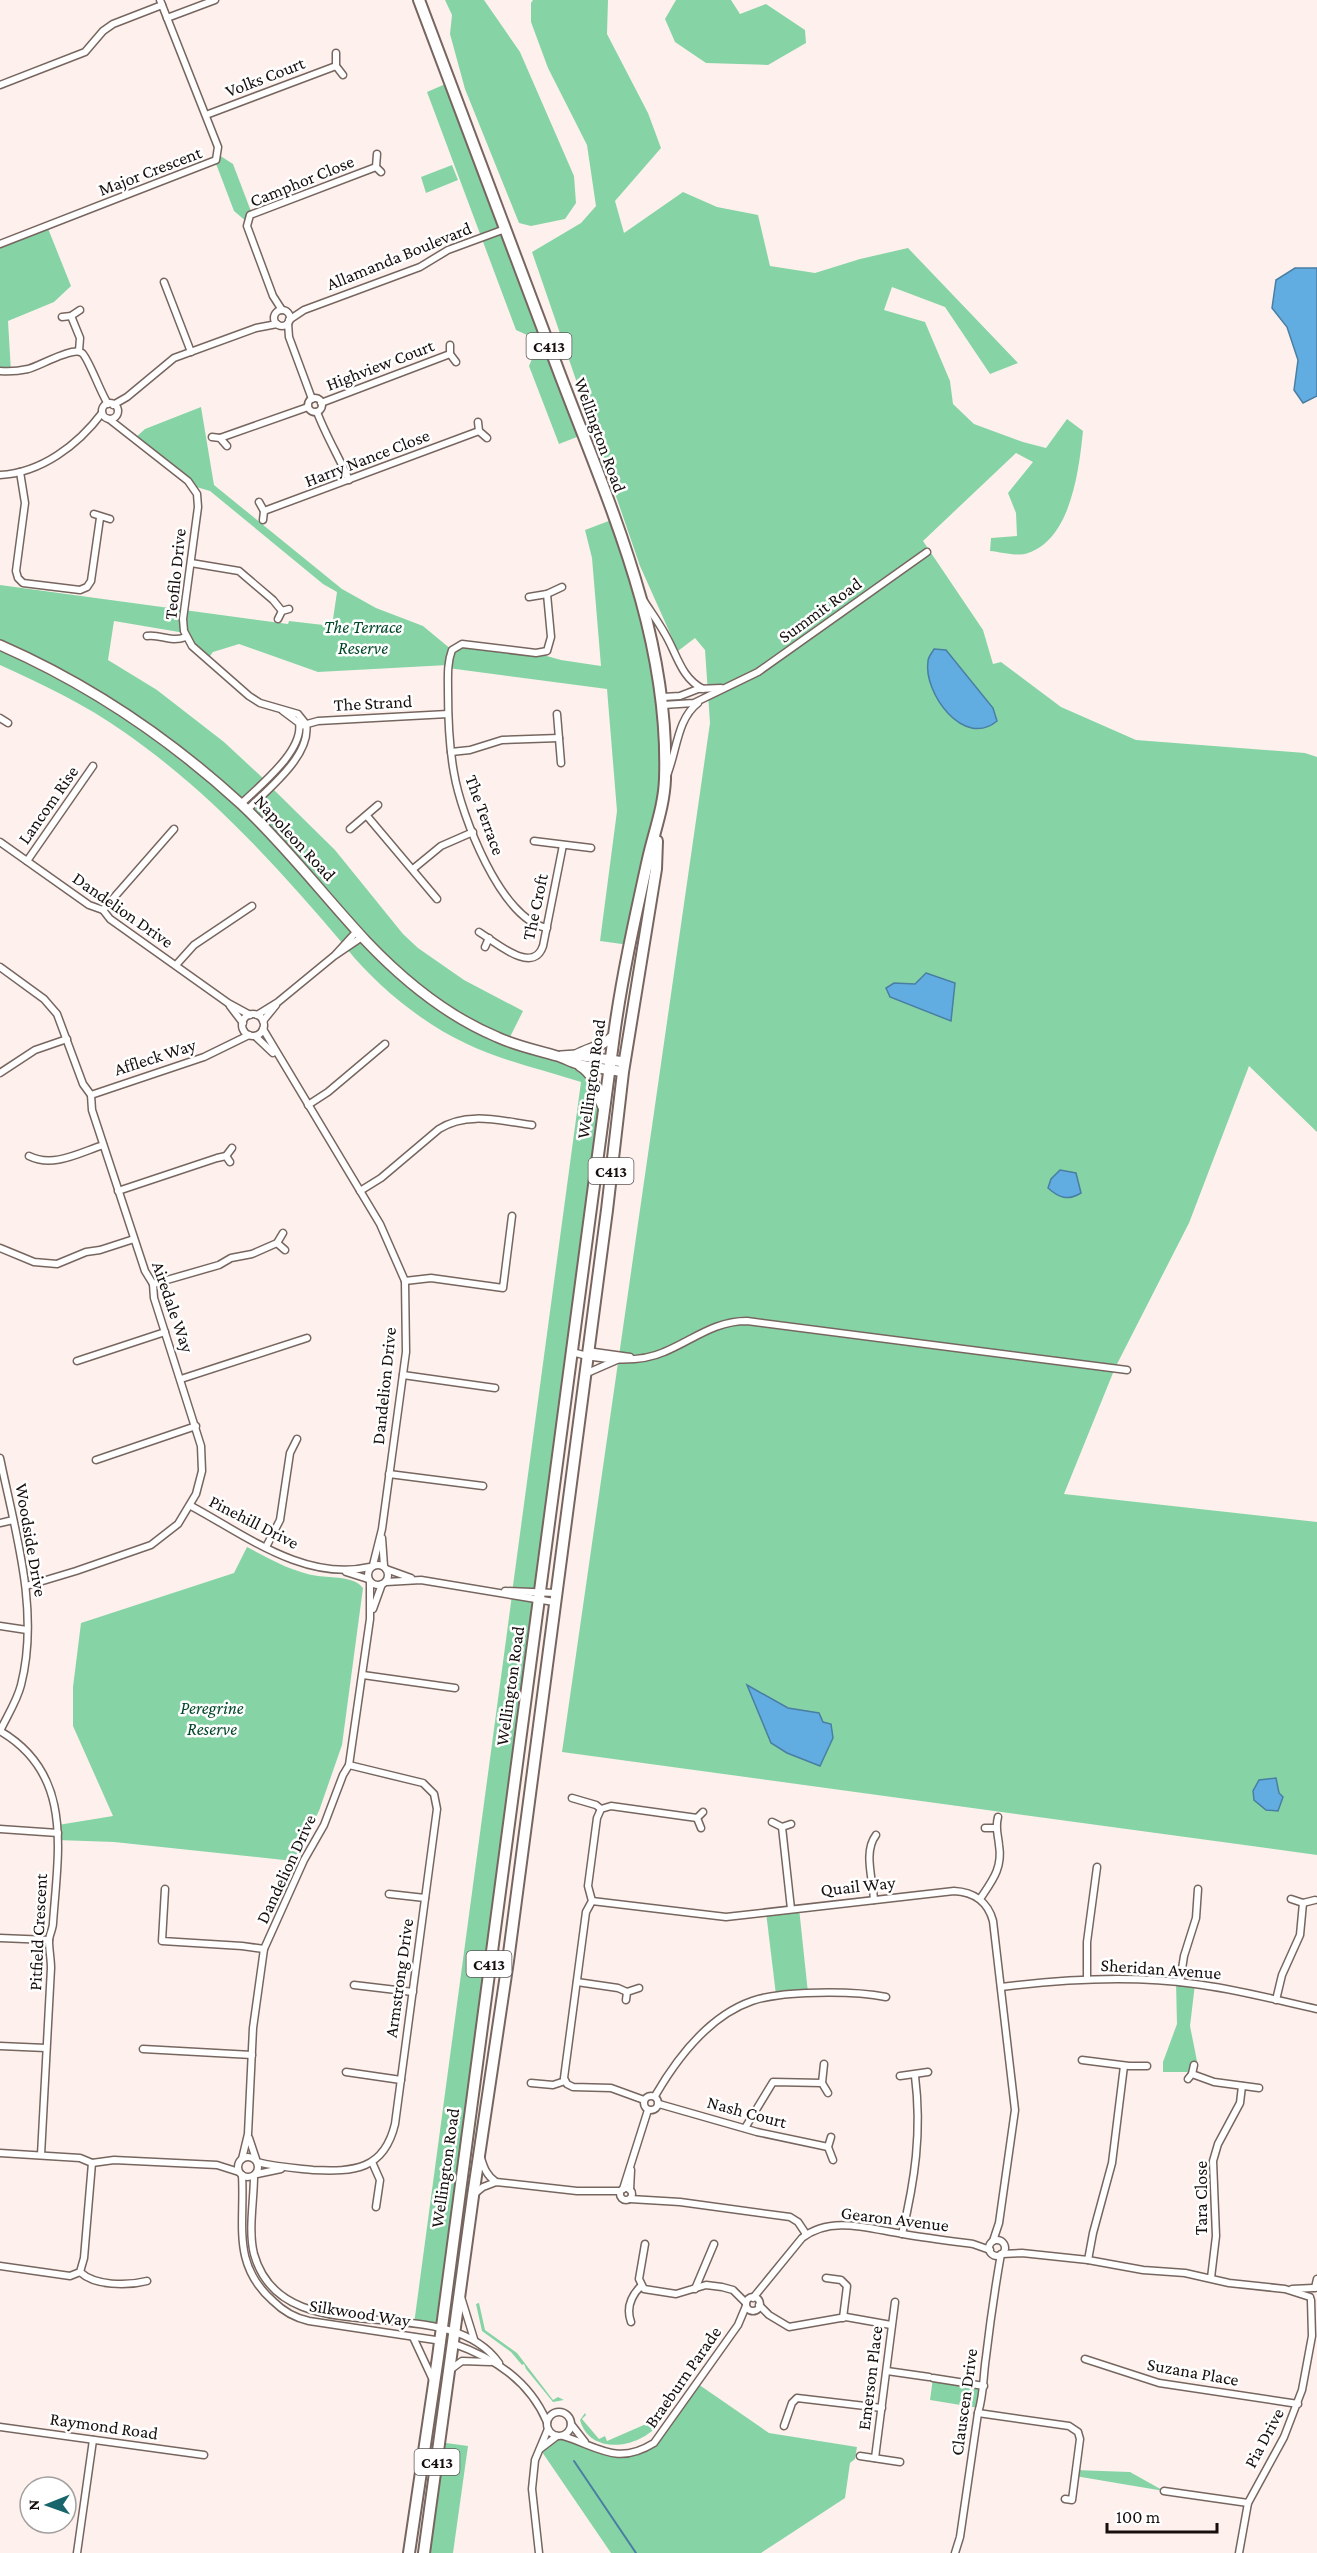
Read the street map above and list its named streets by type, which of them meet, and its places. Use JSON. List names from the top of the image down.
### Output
{
  "streets": {
    "main road": ["C413", "Wellington Road", "Napoleon Road"],
    "street": [
      "Volks Court",
      "Major Crescent",
      "Camphor Close",
      "Allamanda Boulevard",
      "Highview Court",
      "Harry Nance Close",
      "Teofilo Drive",
      "Summit Road",
      "The Strand",
      "Lancom Rise",
      "The Terrace",
      "The Croft",
      "Dandelion Drive",
      "Affleck Way",
      "Airedale Way",
      "Pinehill Drive",
      "Woodside Drive",
      "Quail Way",
      "Pitfield Crescent",
      "Sheridan Avenue",
      "Armstrong Drive",
      "Nash Court",
      "Tara Close",
      "Gearon Avenue",
      "Silkwood Way",
      "Suzana Place",
      "Braeburn Parade",
      "Emerson Place",
      "Clauscen Drive",
      "Raymond Road",
      "Pia Drive"
    ]
  },
  "crossings": [
    ["Volks Court", "Major Crescent"],
    ["Camphor Close", "Allamanda Boulevard"],
    ["Allamanda Boulevard", "Wellington Road"],
    ["Allamanda Boulevard", "Teofilo Drive"],
    ["Wellington Road", "Summit Road"],
    ["Wellington Road", "Napoleon Road"],
    ["Wellington Road", "Silkwood Way"],
    ["Teofilo Drive", "The Strand"],
    ["The Strand", "The Terrace"],
    ["Lancom Rise", "Dandelion Drive"],
    ["The Terrace", "The Croft"],
    ["Dandelion Drive", "Affleck Way"],
    ["Dandelion Drive", "Pinehill Drive"],
    ["Dandelion Drive", "Armstrong Drive"],
    ["Dandelion Drive", "Silkwood Way"],
    ["Affleck Way", "Airedale Way"],
    ["Airedale Way", "Pinehill Drive"],
    ["Airedale Way", "Woodside Drive"],
    ["Woodside Drive", "Pitfield Crescent"],
    ["Gearon Avenue", "Braeburn Parade"],
    ["Gearon Avenue", "Clauscen Drive"],
    ["Suzana Place", "Pia Drive"]
  ],
  "parks": ["The Terrace Reserve", "Peregrine Reserve"],
  "scale_bar": "100 m",
  "north": "left"
}
